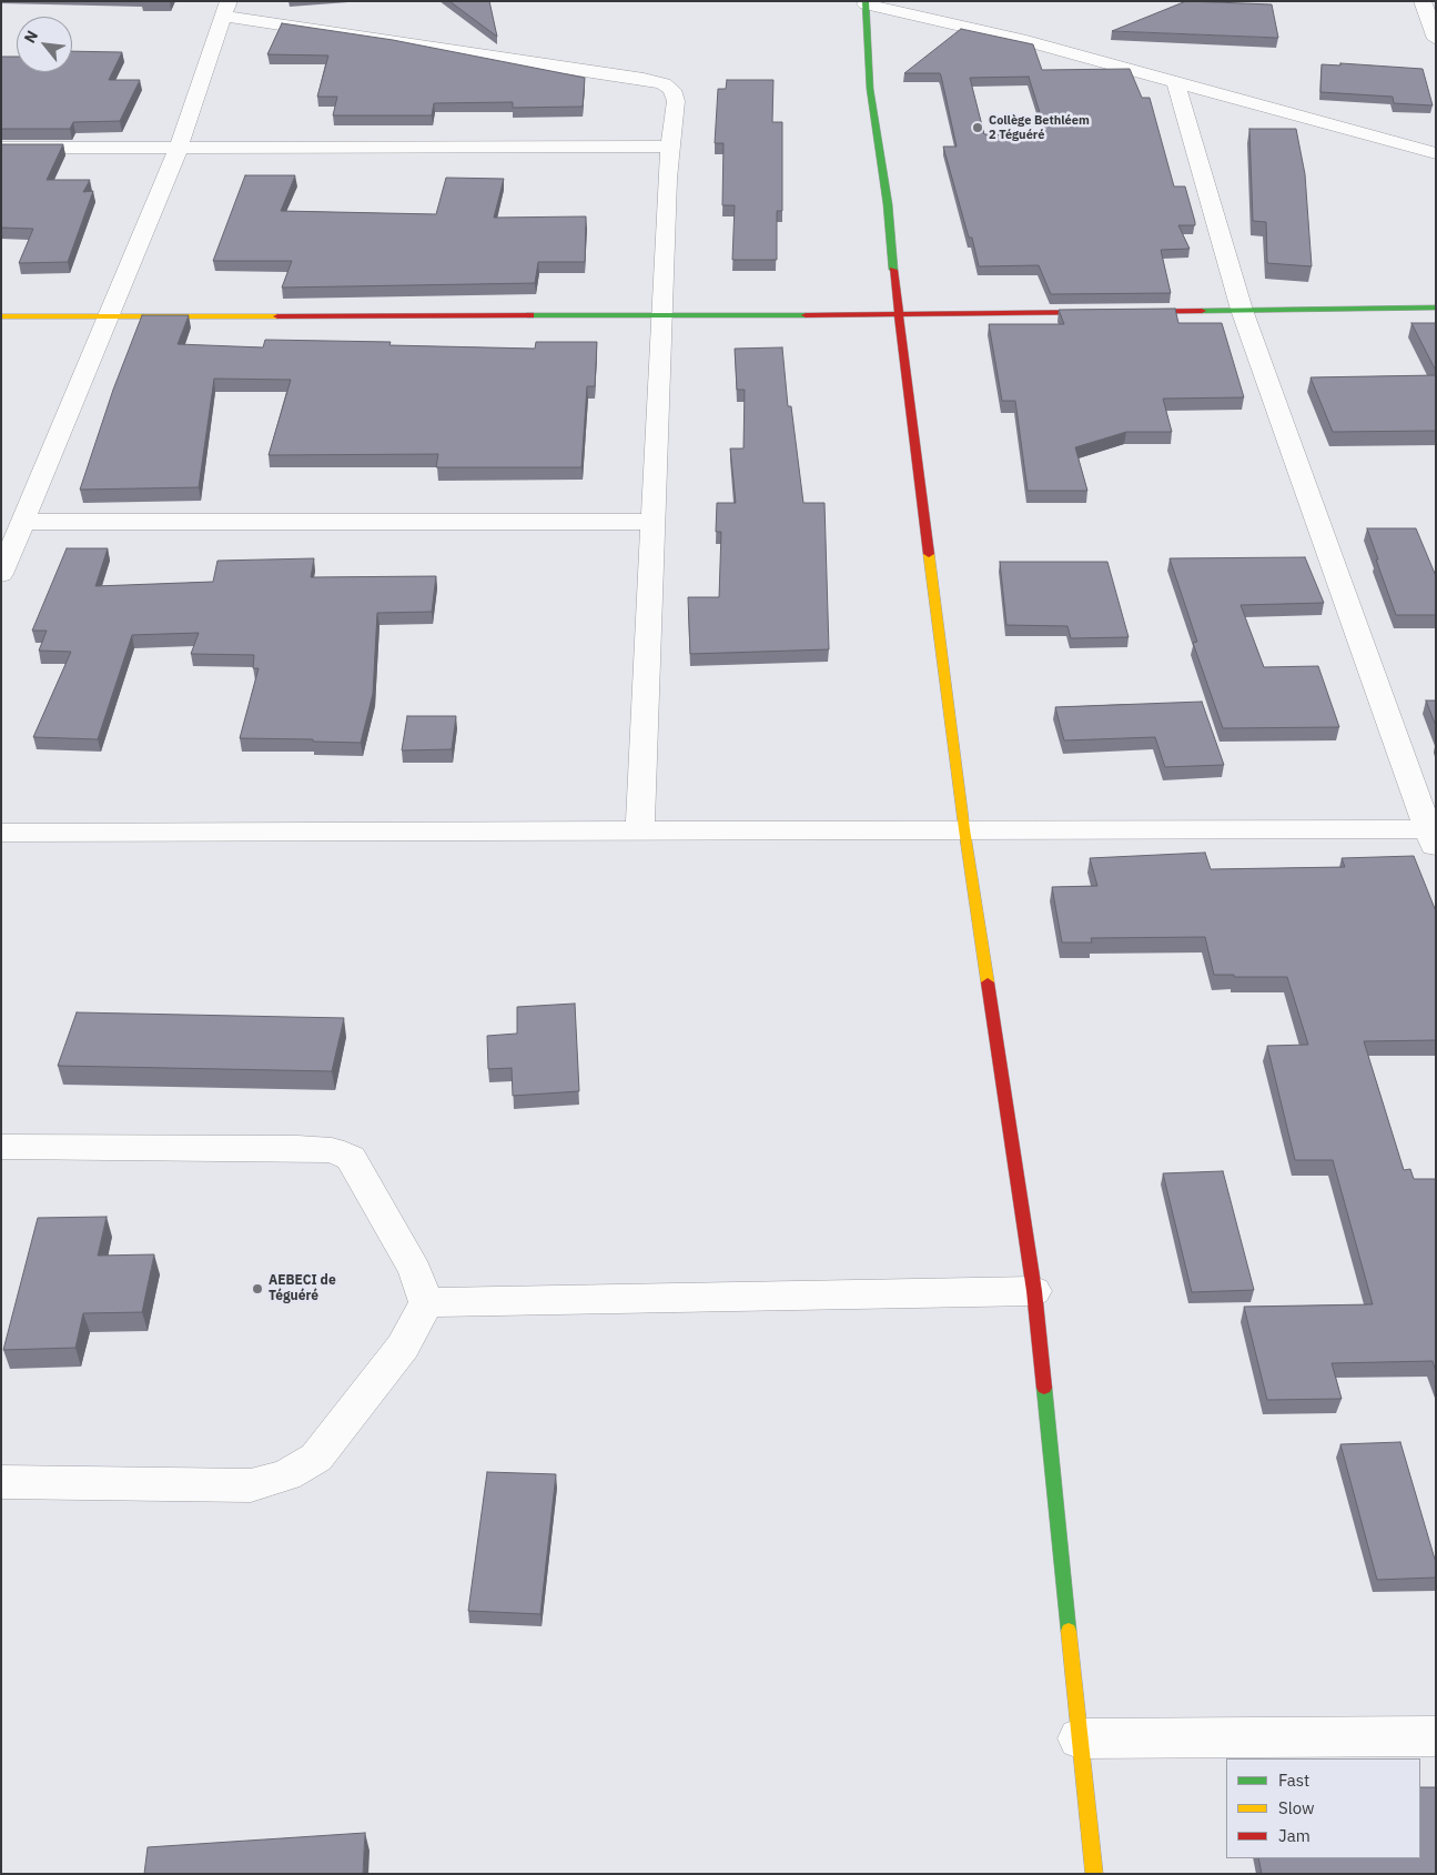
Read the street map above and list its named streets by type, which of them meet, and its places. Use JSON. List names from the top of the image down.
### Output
{
  "places": ["Collège Bethléem 2 Téguéré", "AEBECI de Téguéré"],
  "legend": ["Fast", "Slow", "Jam"],
  "north": "top left"
}
